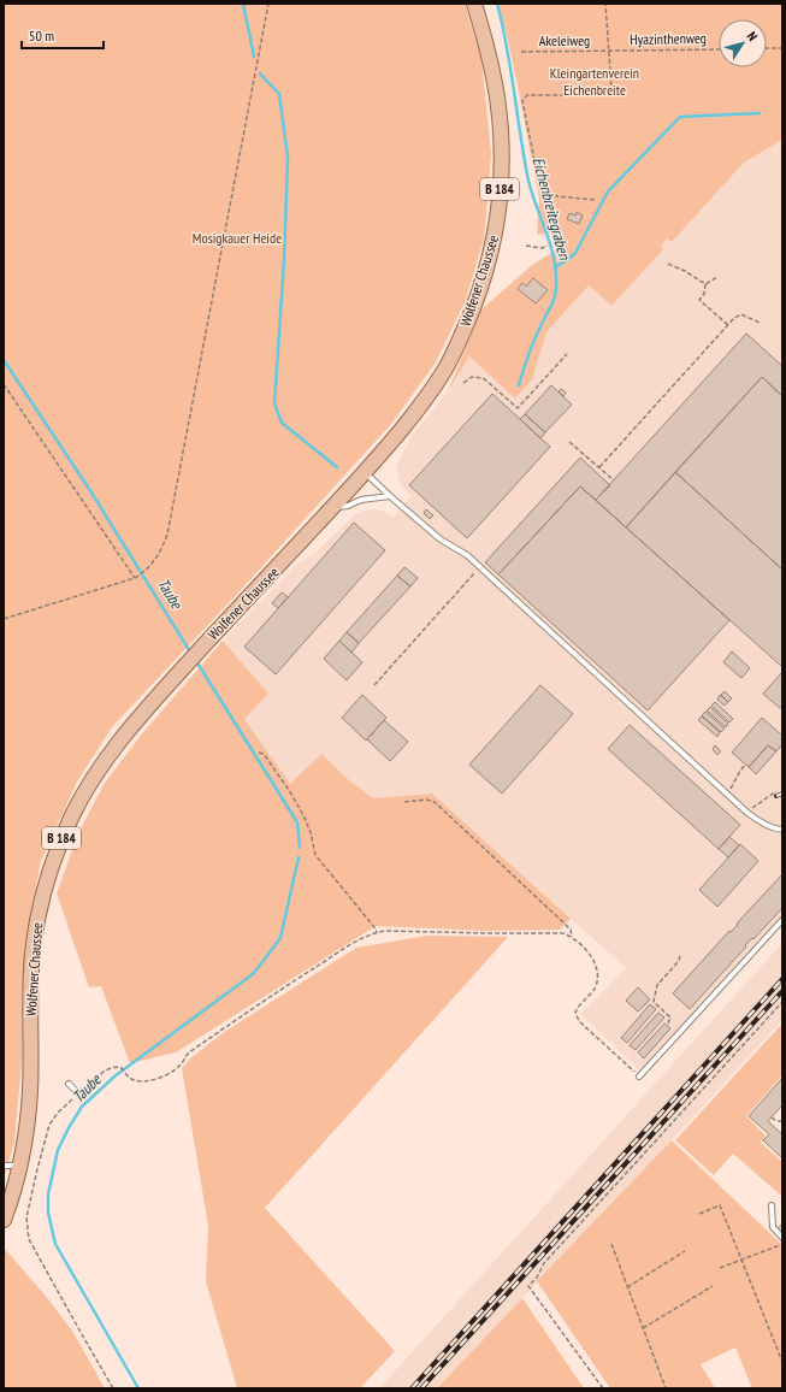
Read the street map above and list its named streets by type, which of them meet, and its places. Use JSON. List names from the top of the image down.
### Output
{
  "streets": {
    "main road": ["B 184", "Wolfener Chaussee"],
    "path": ["Hyazinthenweg", "Akeleiweg"]
  },
  "crossings": [
    ["Hyazinthenweg", "Akeleiweg"]
  ],
  "water": ["Eichenbreitegraben", "Taube"],
  "parks": ["Kleingartenverein Eichenbreite", "Mosigkauer Heide"],
  "scale_bar": "50 m",
  "north": "top right"
}
